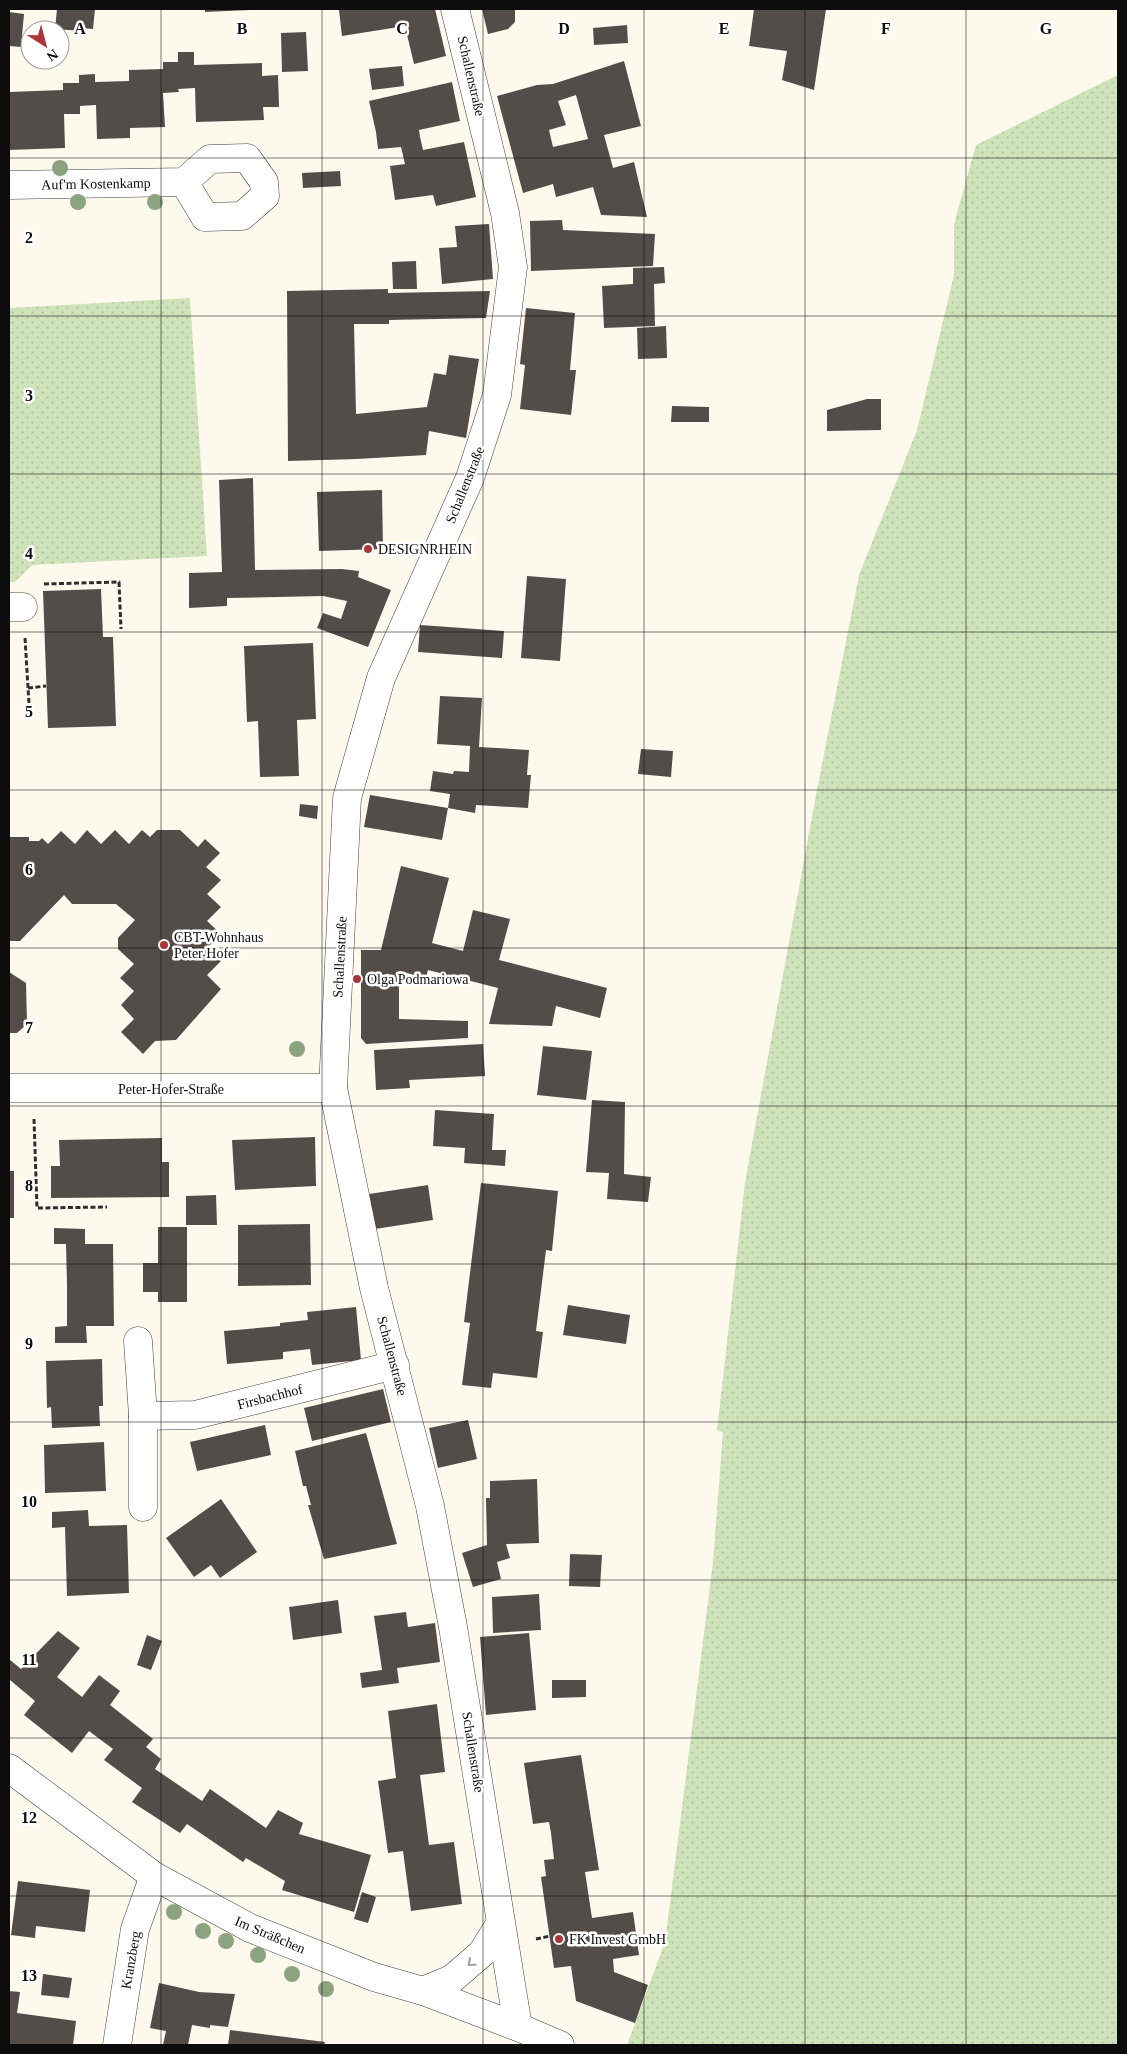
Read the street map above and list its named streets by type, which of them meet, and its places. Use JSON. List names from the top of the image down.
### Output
{
  "streets": {
    "street": [
      "Schallenstraße",
      "Auf'm Kostenkamp",
      "Peter-Hofer-Straße",
      "Firsbachhof",
      "Im Sträßchen",
      "Kranzberg"
    ]
  },
  "crossings": [
    ["Schallenstraße", "Peter-Hofer-Straße"],
    ["Schallenstraße", "Firsbachhof"],
    ["Schallenstraße", "Im Sträßchen"],
    ["Im Sträßchen", "Kranzberg"]
  ],
  "places": [
    "DESIGNRHEIN",
    "CBT-Wohnhaus Peter Hofer",
    "Olga Podmariowa",
    "FK Invest GmbH"
  ],
  "north": "bottom right",
  "grid": {
    "columns": [
      "A",
      "B",
      "C",
      "D",
      "E",
      "F",
      "G"
    ],
    "rows": [
      "2",
      "3",
      "4",
      "5",
      "6",
      "7",
      "8",
      "9",
      "10",
      "11",
      "12",
      "13"
    ]
  }
}
